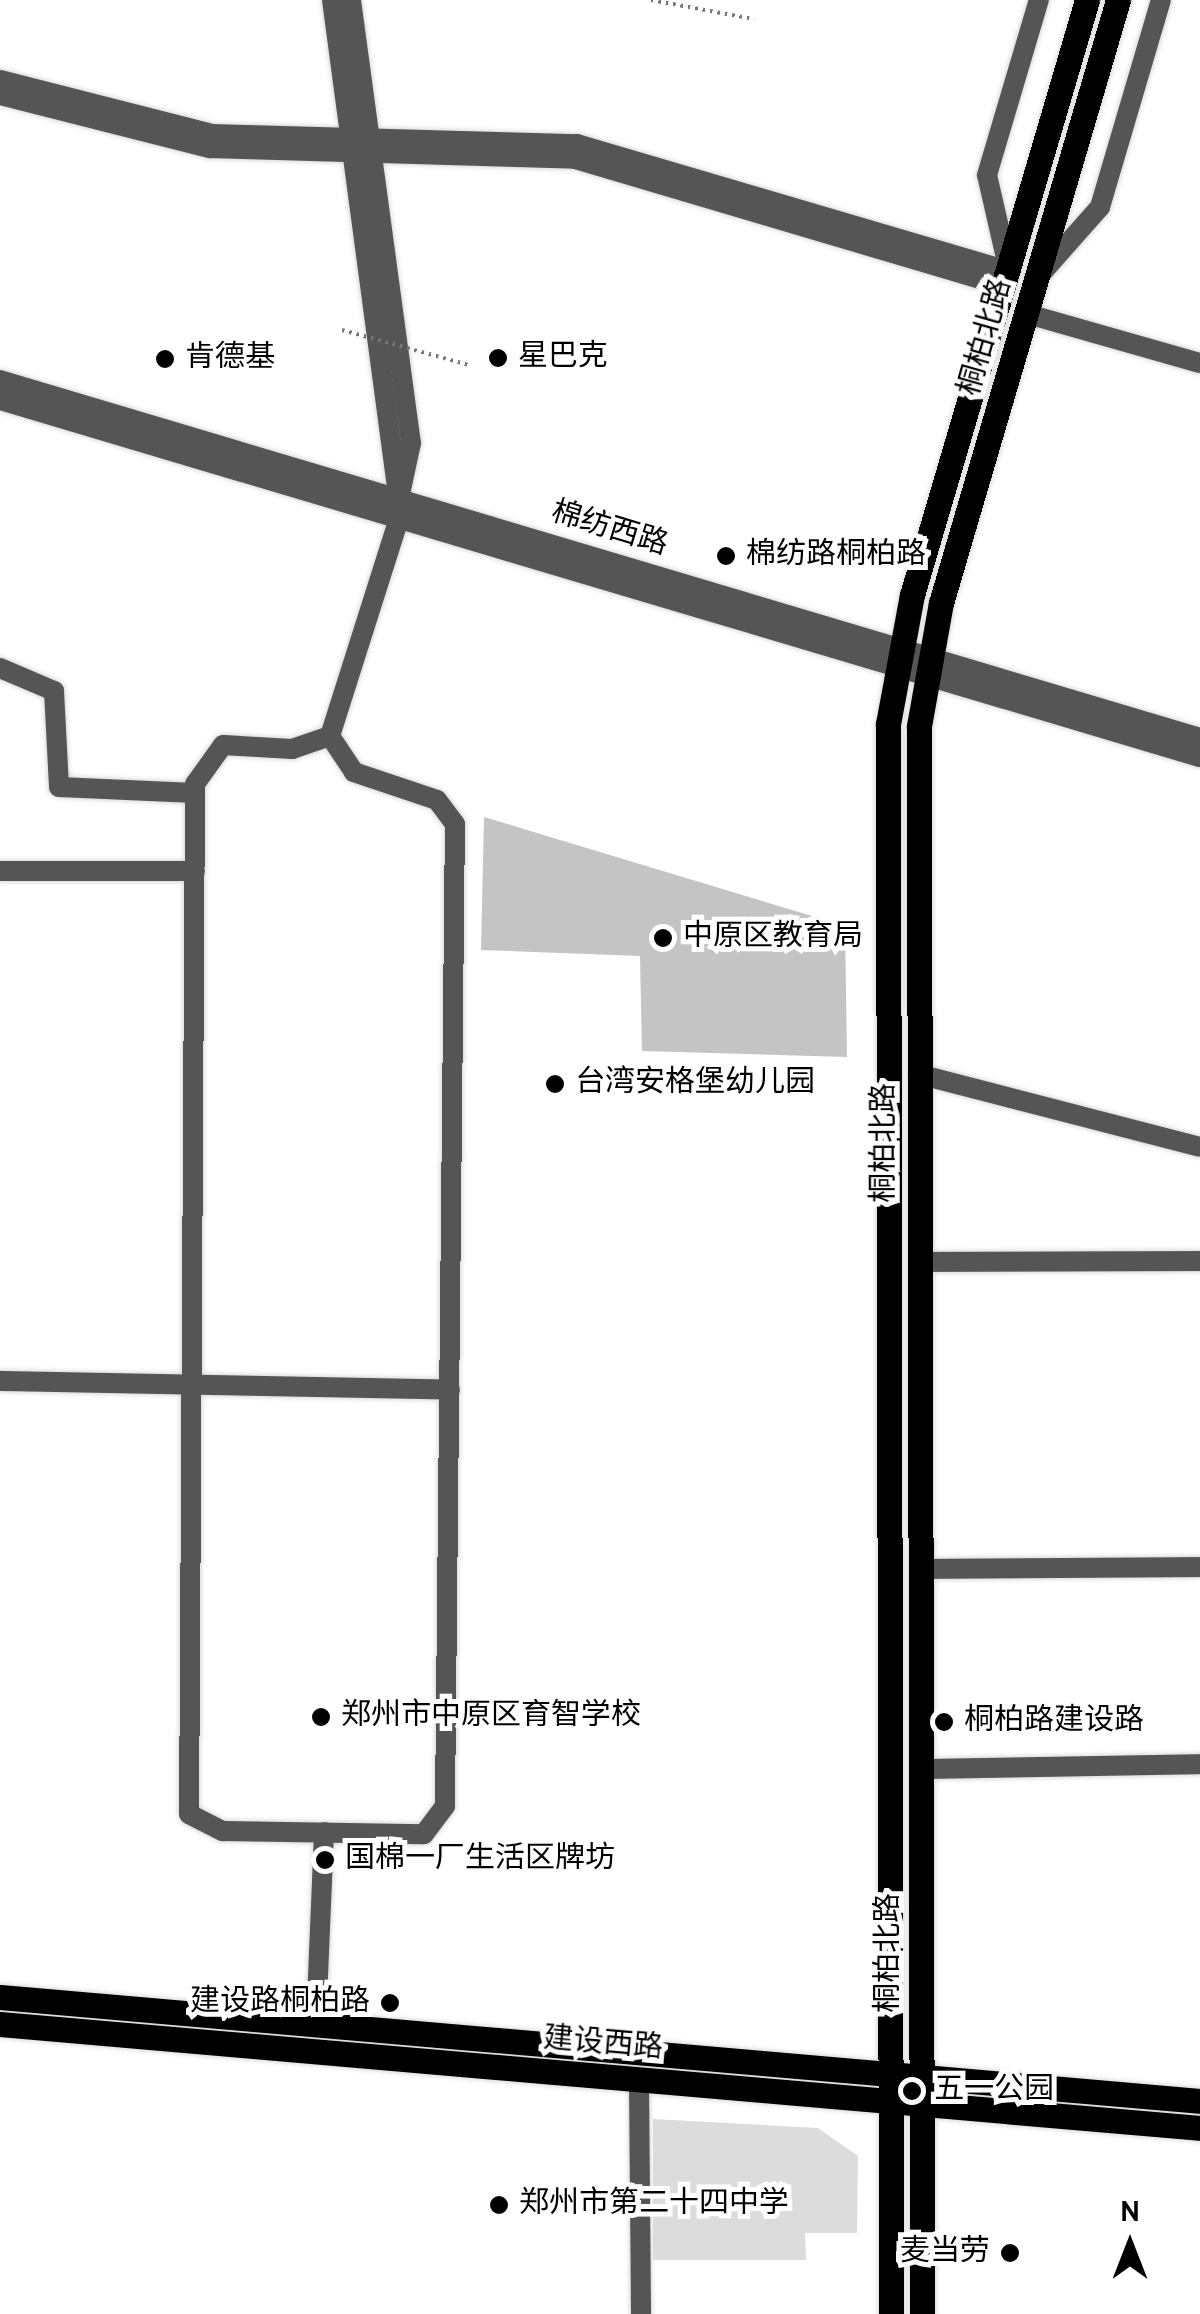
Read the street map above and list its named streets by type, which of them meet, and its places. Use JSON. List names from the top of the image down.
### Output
{
  "streets": {
    "main road": ["桐柏北路", "建设西路"],
    "street": ["棉纺西路"]
  },
  "crossings": [
    ["桐柏北路", "棉纺西路"],
    ["桐柏北路", "建设西路"]
  ],
  "places": [
    "星巴克",
    "肯德基",
    "棉纺路桐柏路",
    "中原区教育局",
    "台湾安格堡幼儿园",
    "郑州市中原区育智学校",
    "桐柏路建设路",
    "国棉一厂生活区牌坊",
    "建设路桐柏路",
    "五一公园",
    "郑州市第二十四中学",
    "麦当劳"
  ],
  "north": "top"
}
